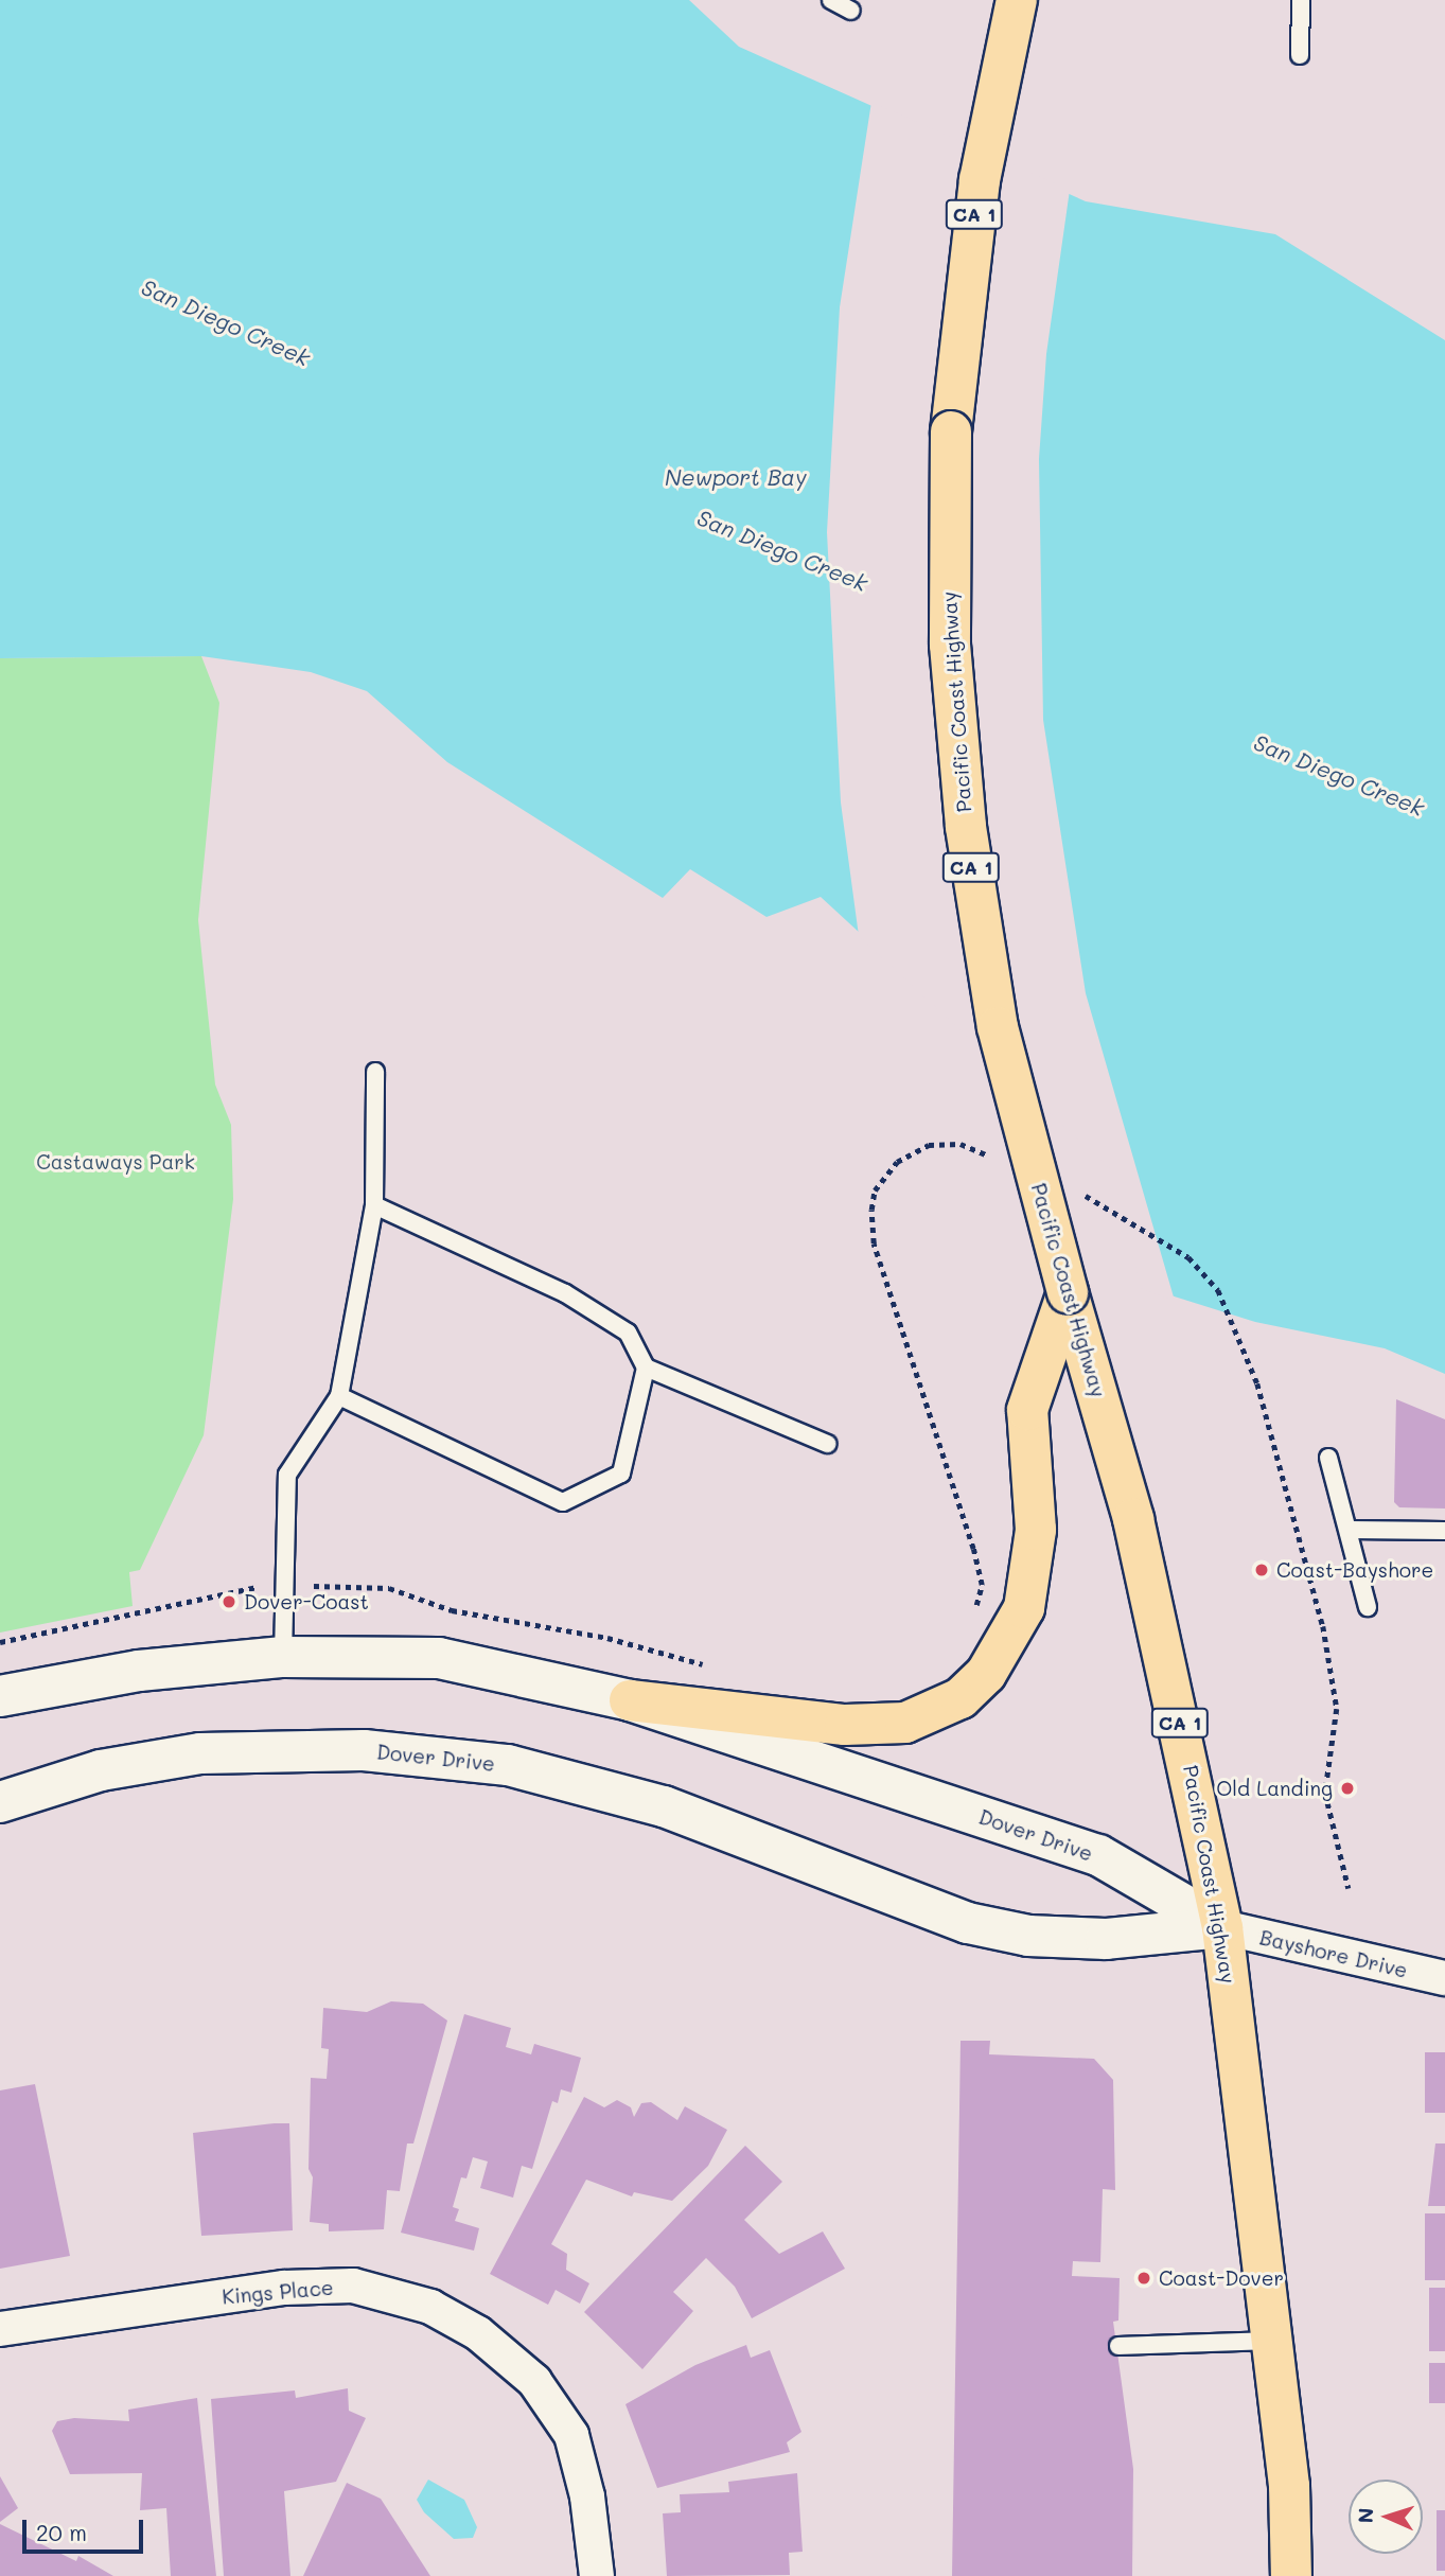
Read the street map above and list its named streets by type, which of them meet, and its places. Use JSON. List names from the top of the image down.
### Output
{
  "streets": {
    "highway": ["CA 1", "Pacific Coast Highway"],
    "street": ["Dover Drive", "Bayshore Drive", "Kings Place"]
  },
  "crossings": [
    ["Pacific Coast Highway", "Dover Drive"],
    ["Pacific Coast Highway", "Bayshore Drive"],
    ["Dover Drive", "Bayshore Drive"]
  ],
  "water": ["San Diego Creek", "Newport Bay"],
  "parks": ["Castaways Park"],
  "places": [
    "Coast-Bayshore",
    "Dover-Coast",
    "Old Landing",
    "Coast-Dover"
  ],
  "scale_bar": "20 m",
  "north": "left"
}
